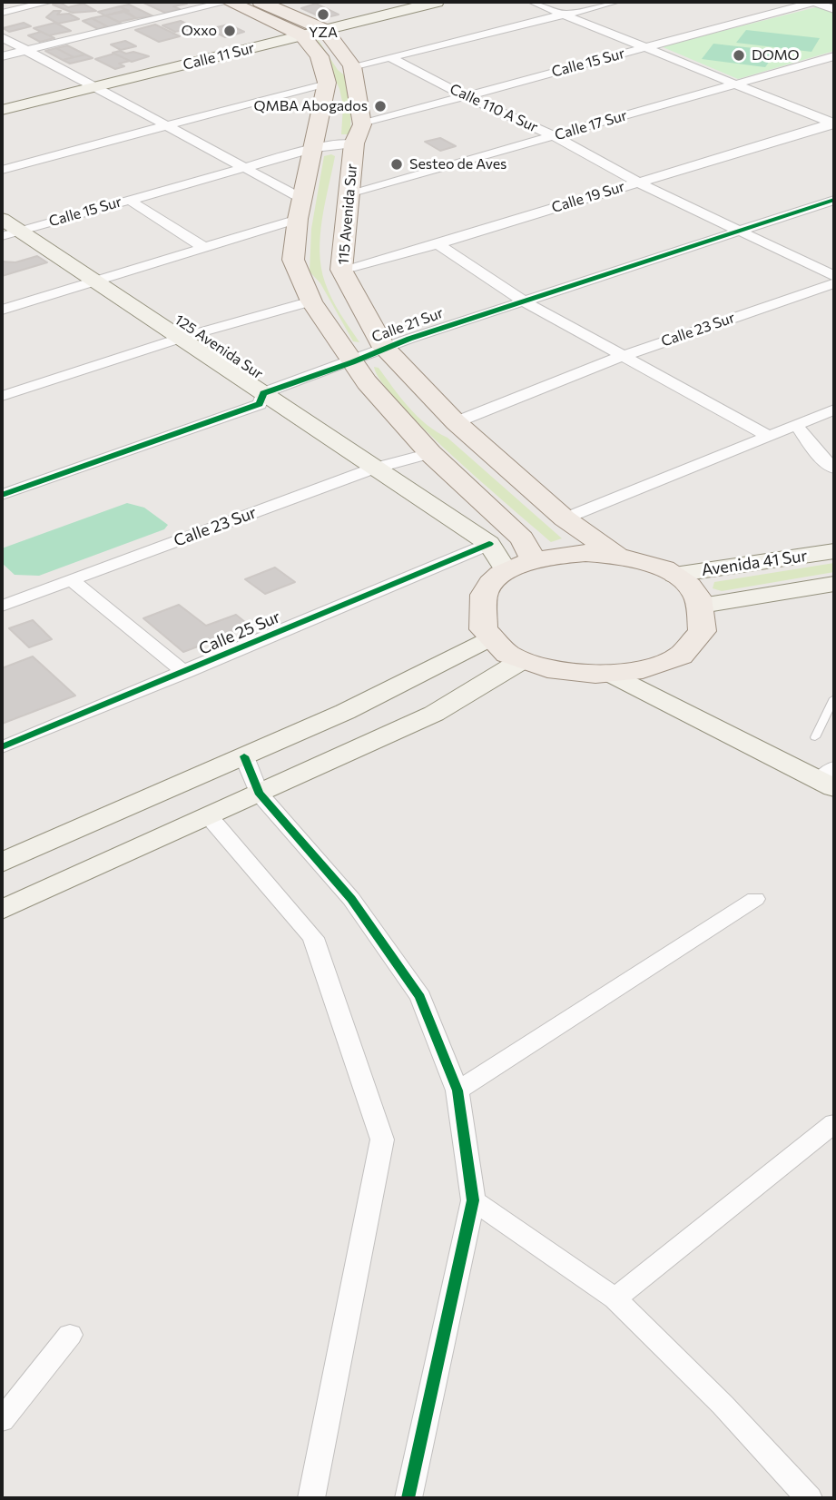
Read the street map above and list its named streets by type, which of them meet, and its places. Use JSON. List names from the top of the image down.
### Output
{
  "streets": {
    "main road": [
      "Calle 11 Sur",
      "115 Avenida Sur",
      "125 Avenida Sur",
      "Avenida 41 Sur"
    ],
    "street": [
      "Calle 15 Sur",
      "Calle 110 A Sur",
      "Calle 17 Sur",
      "Calle 19 Sur",
      "Calle 21 Sur",
      "Calle 23 Sur",
      "Calle 25 Sur"
    ]
  },
  "crossings": [
    ["Calle 15 Sur", "Calle 110 A Sur"],
    ["Calle 15 Sur", "115 Avenida Sur"],
    ["Calle 15 Sur", "125 Avenida Sur"],
    ["Calle 110 A Sur", "Calle 17 Sur"],
    ["Calle 110 A Sur", "Calle 19 Sur"],
    ["Calle 110 A Sur", "Calle 21 Sur"],
    ["Calle 17 Sur", "115 Avenida Sur"],
    ["Calle 19 Sur", "115 Avenida Sur"],
    ["115 Avenida Sur", "Calle 21 Sur"],
    ["115 Avenida Sur", "Calle 23 Sur"],
    ["115 Avenida Sur", "125 Avenida Sur"],
    ["115 Avenida Sur", "Avenida 41 Sur"],
    ["Calle 21 Sur", "125 Avenida Sur"],
    ["Calle 23 Sur", "125 Avenida Sur"],
    ["125 Avenida Sur", "Avenida 41 Sur"],
    ["125 Avenida Sur", "Calle 25 Sur"]
  ],
  "places": [
    "YZA",
    "Oxxo",
    "DOMO",
    "QMBA Abogados",
    "Sesteo de Aves"
  ]
}
